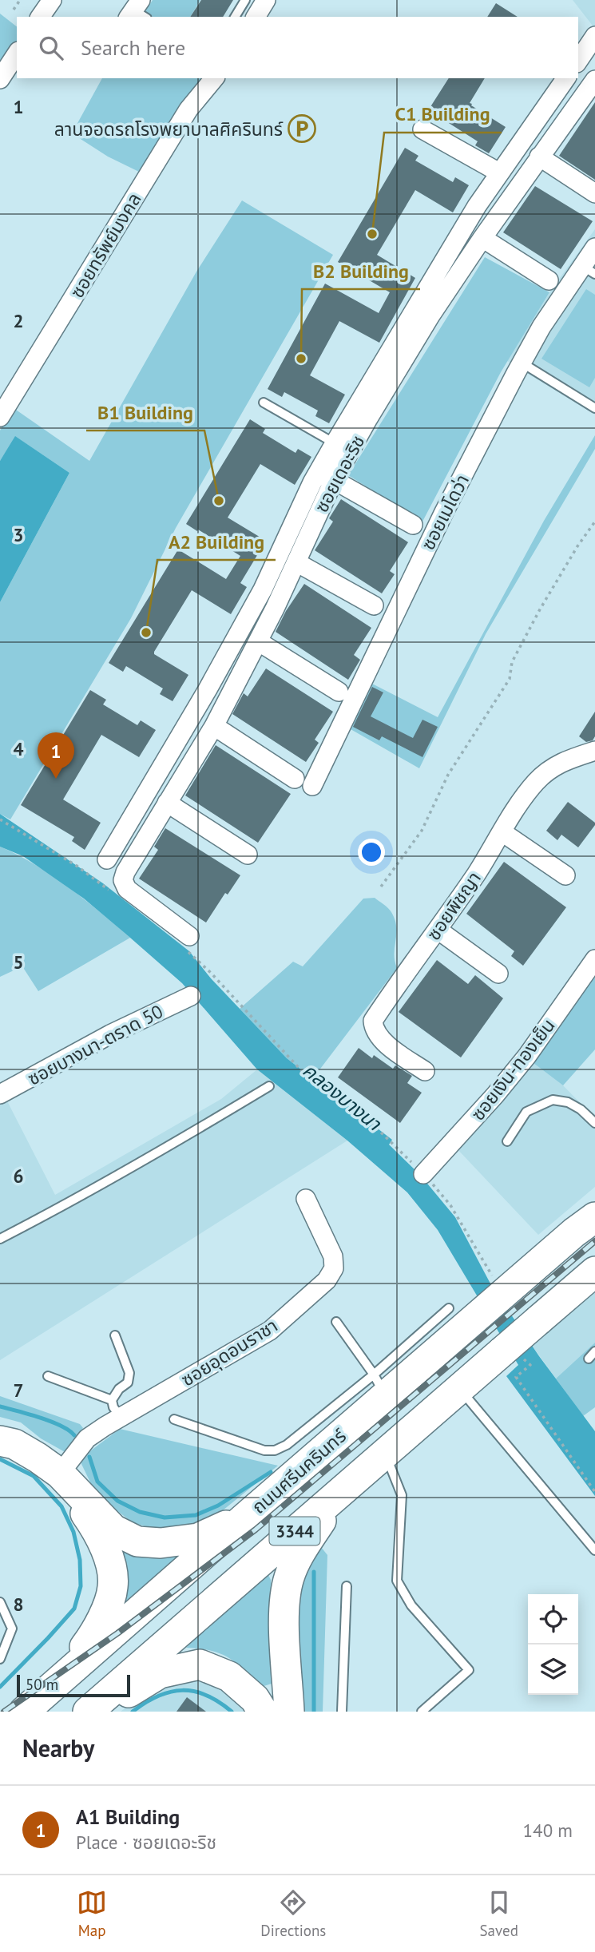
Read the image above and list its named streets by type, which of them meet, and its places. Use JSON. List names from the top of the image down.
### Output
{
  "streets": {
    "main road": ["ถนนศรีนครินทร์", "3344"],
    "street": [
      "ซอยทรัพย์มงคล",
      "ซอยเดอะริช",
      "ซอยเมโดว่า",
      "ซอยพิชญา",
      "ซอยบางนา-ตราด 50",
      "ซอยเงิน-ทองเย็น",
      "ซอยอุดอนราชา"
    ]
  },
  "water": ["คลองบางนา"],
  "places": {
    "parking": ["ลานจอดรถโรงพยาบาลศิครินทร์"],
    "other": [
      "C1 Building",
      "B2 Building",
      "B1 Building",
      "A2 Building"
    ]
  },
  "scale_bar": "50 m",
  "page": {
    "search": "Search here",
    "pins": "1",
    "scale": "50 m",
    "heading": "Nearby",
    "list": [
      {
        "mark": "1",
        "name": "A1 Building",
        "note": "Place · ซอยเดอะริช",
        "value": "140 m"
      }
    ],
    "nav": ["Map", "Directions", "Saved"]
  },
  "grid": {
    "rows": [
      "1",
      "2",
      "3",
      "4",
      "5",
      "6",
      "7",
      "8"
    ]
  }
}
